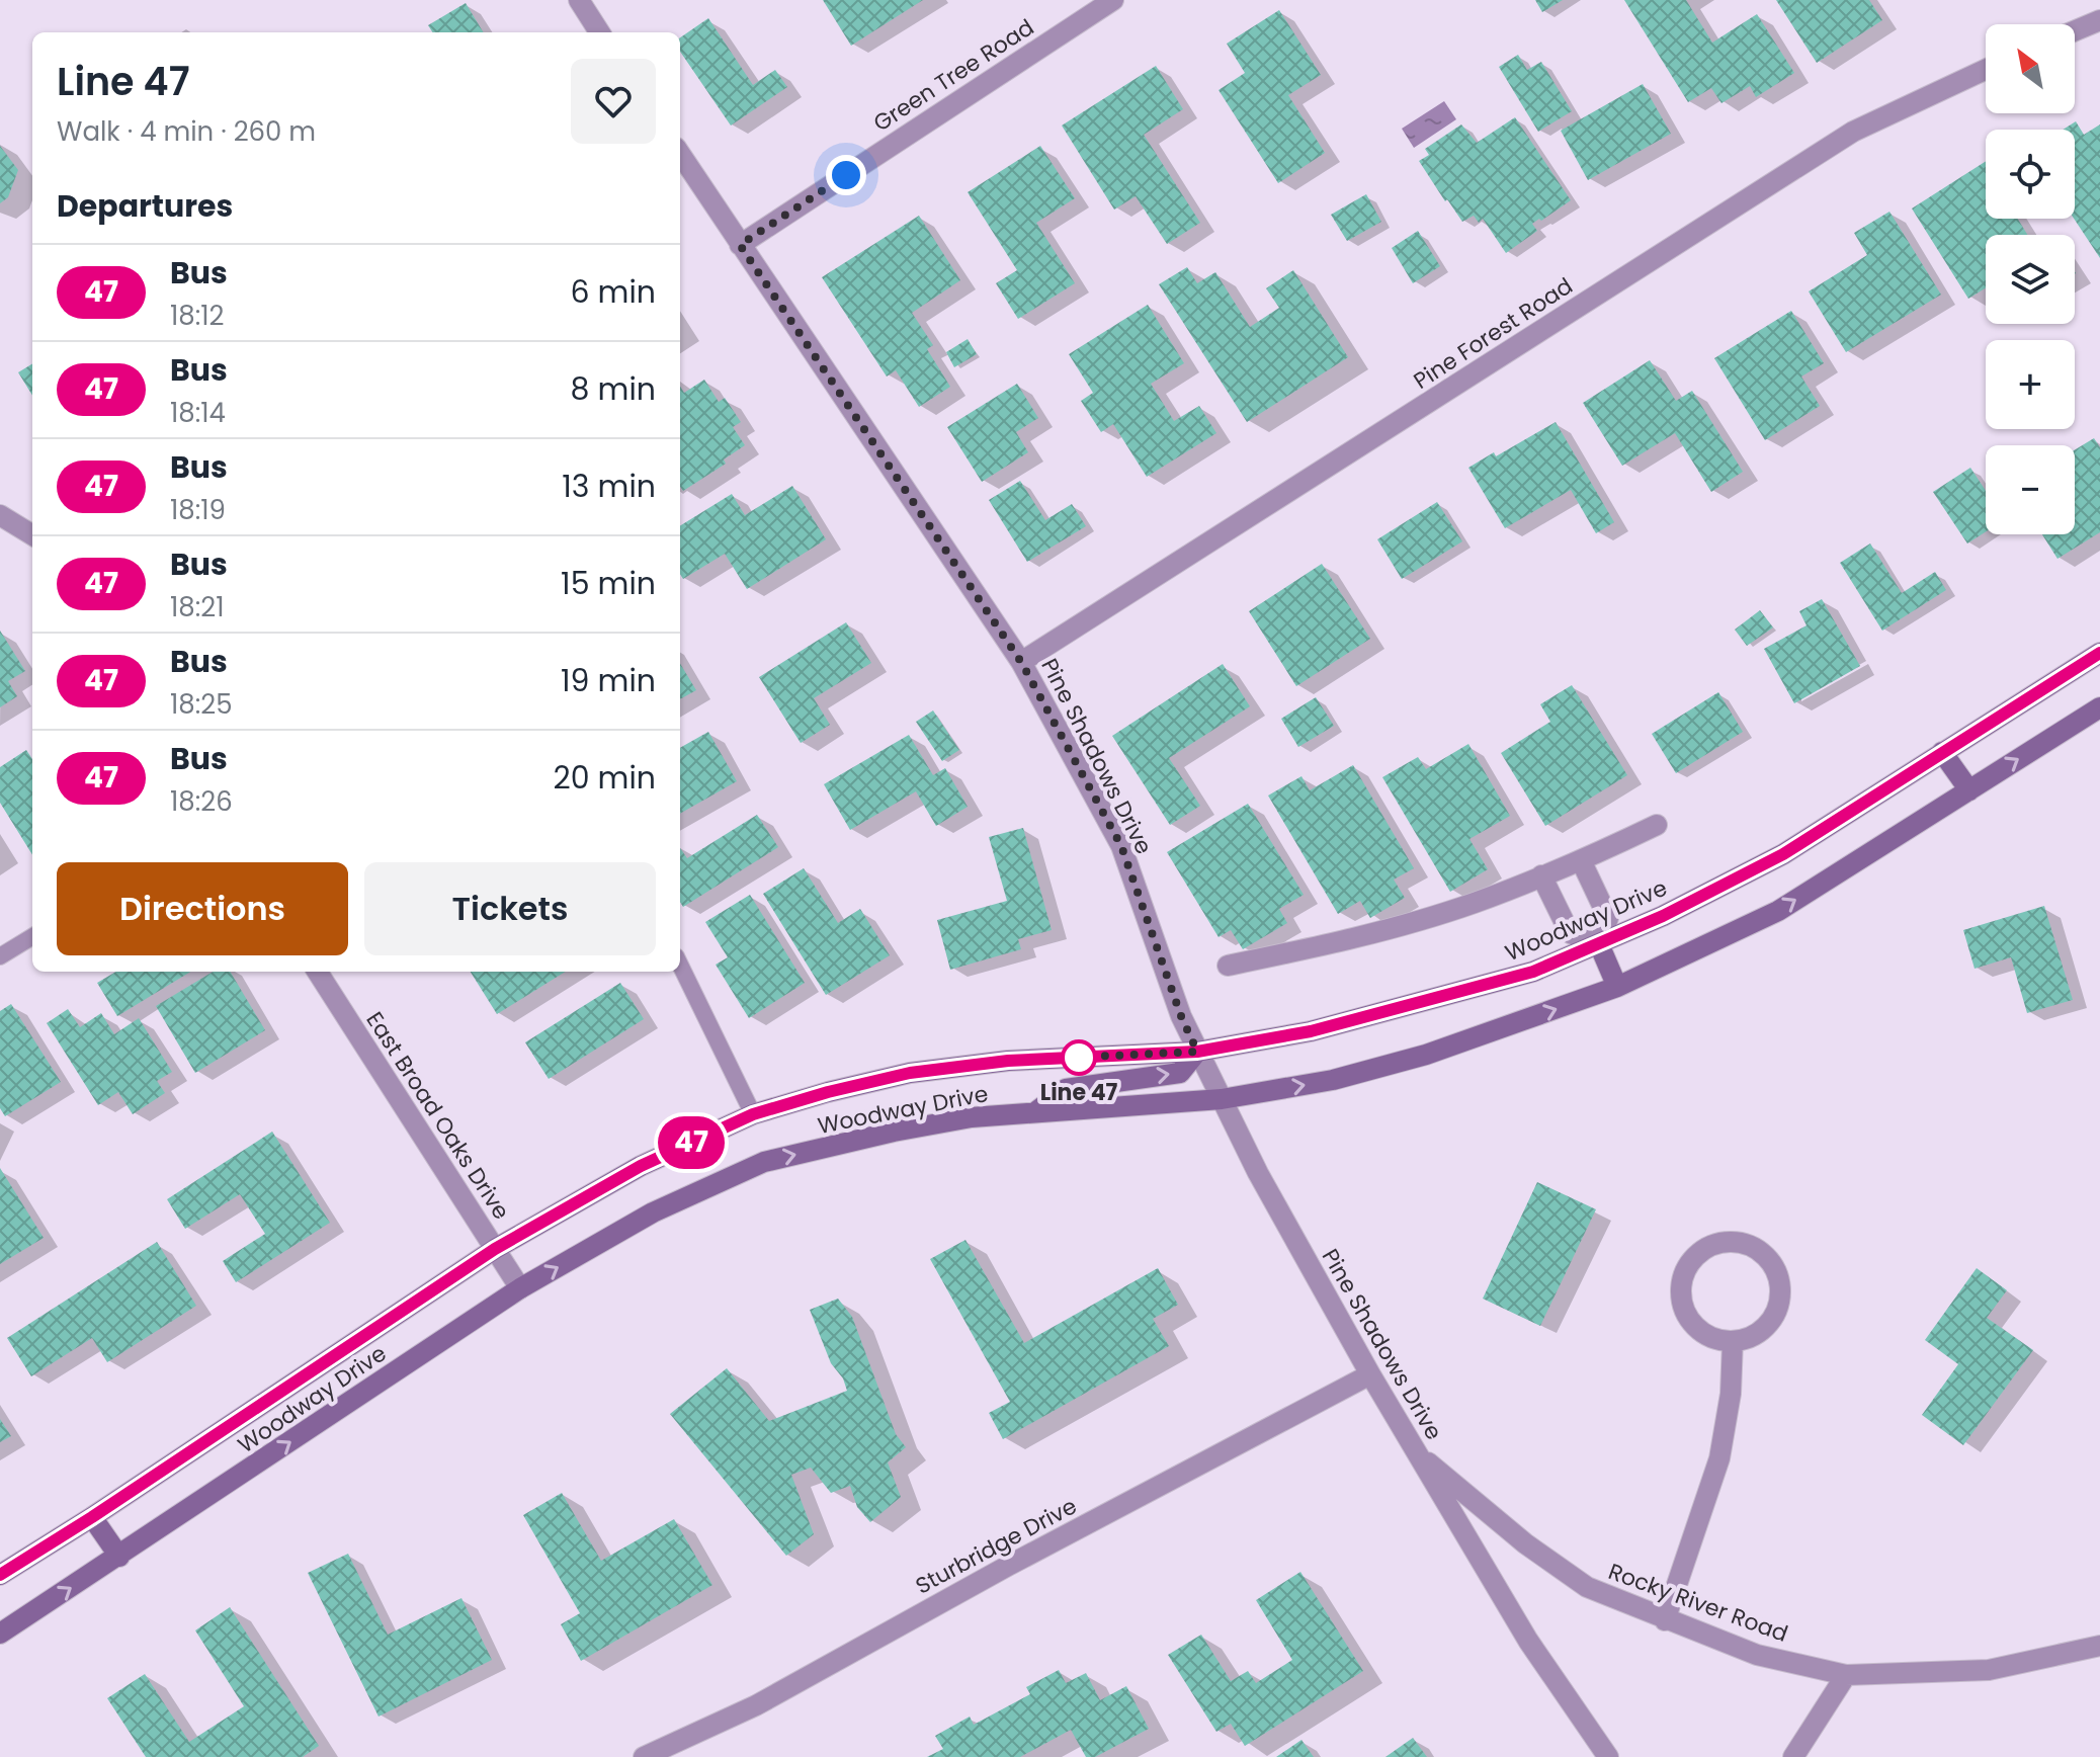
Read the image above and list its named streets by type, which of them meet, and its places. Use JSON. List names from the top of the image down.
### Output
{
  "streets": {
    "main road": ["Woodway Drive"],
    "street": [
      "Green Tree Road",
      "Pine Forest Road",
      "Pine Shadows Drive",
      "East Broad Oaks Drive",
      "Sturbridge Drive",
      "Rocky River Road"
    ]
  },
  "crossings": [
    ["Green Tree Road", "Pine Shadows Drive"],
    ["Pine Forest Road", "Pine Shadows Drive"],
    ["Pine Shadows Drive", "Woodway Drive"],
    ["Pine Shadows Drive", "Sturbridge Drive"],
    ["Pine Shadows Drive", "Rocky River Road"],
    ["Woodway Drive", "East Broad Oaks Drive"]
  ],
  "places": ["Line 47"],
  "lines": ["bus line 47"],
  "north": "top left",
  "page": {
    "on_map": "47",
    "map_buttons": ["+", "−"],
    "heading": [
      ["Line 47", "Walk · 4 min · 260 m"],
      "Departures"
    ],
    "list": [
      {
        "mark": "47",
        "name": "Bus",
        "note": "18:12",
        "value": "6 min"
      },
      {
        "mark": "47",
        "name": "Bus",
        "note": "18:14",
        "value": "8 min"
      },
      {
        "mark": "47",
        "name": "Bus",
        "note": "18:19",
        "value": "13 min"
      },
      {
        "mark": "47",
        "name": "Bus",
        "note": "18:21",
        "value": "15 min"
      },
      {
        "mark": "47",
        "name": "Bus",
        "note": "18:25",
        "value": "19 min"
      },
      {
        "mark": "47",
        "name": "Bus",
        "note": "18:26",
        "value": "20 min"
      }
    ],
    "buttons": ["Directions", "Tickets"]
  }
}
